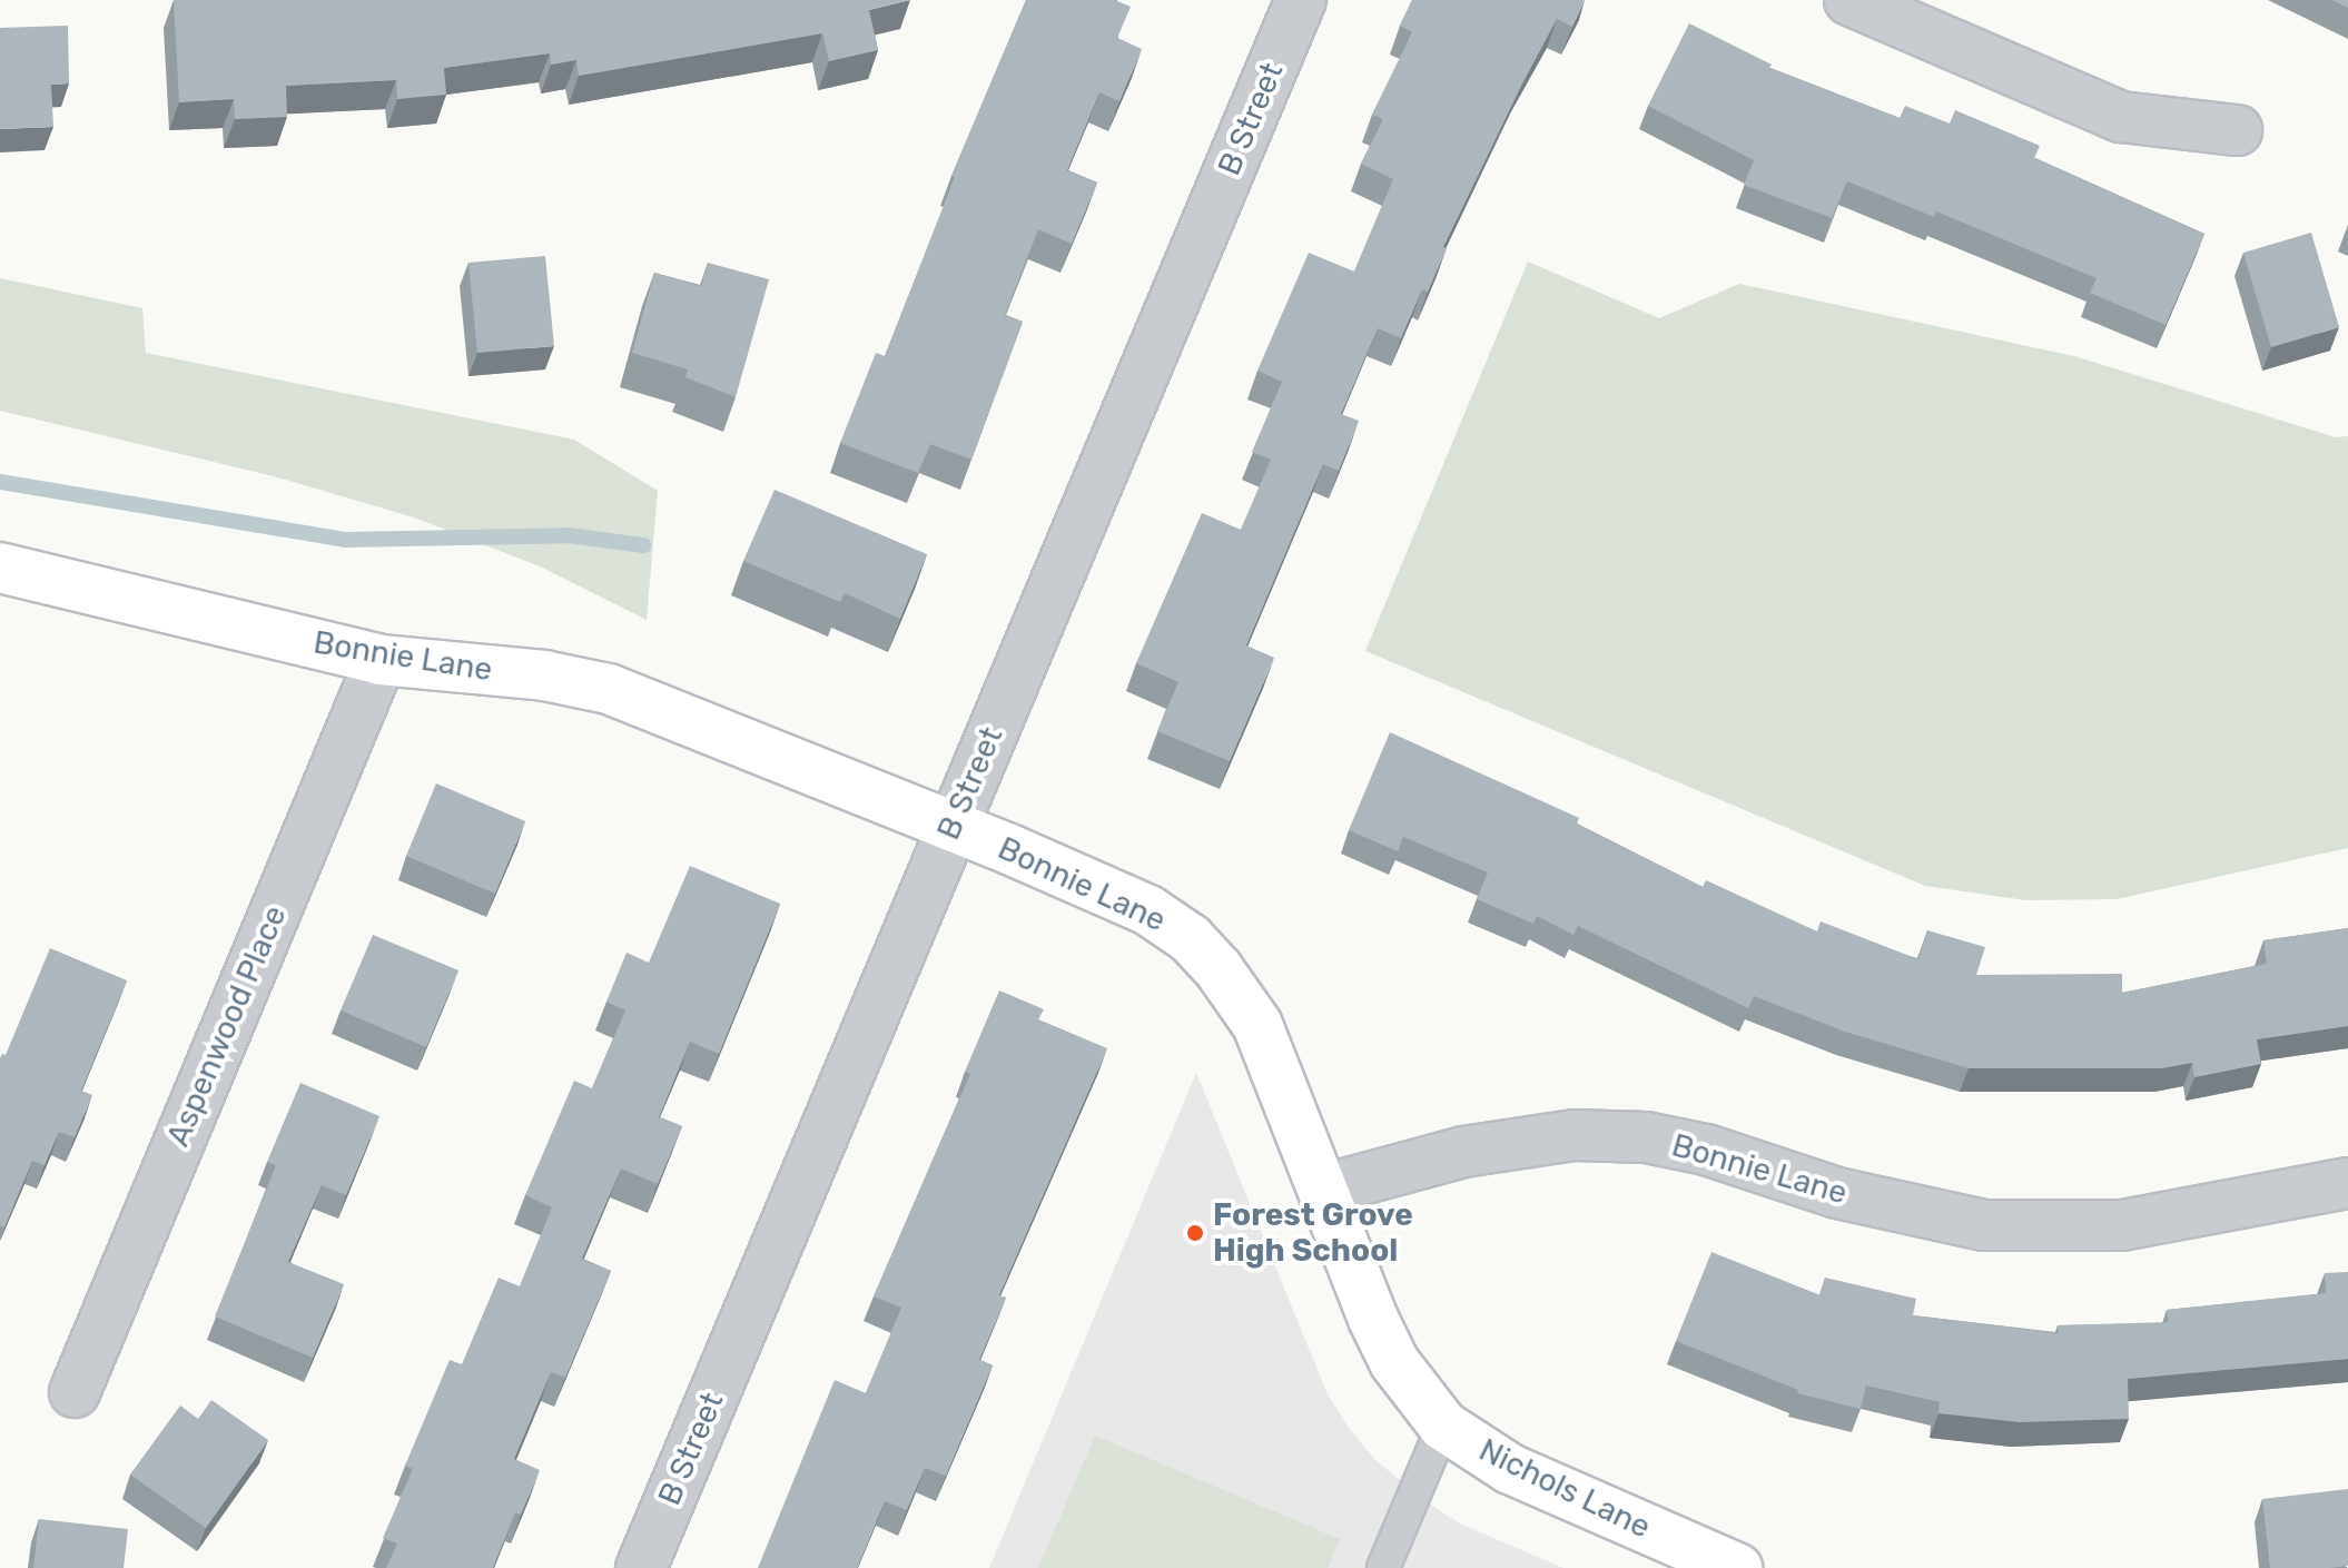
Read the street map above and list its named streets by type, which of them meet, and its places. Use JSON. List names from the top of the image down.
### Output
{
  "streets": {
    "street": [
      "B Street",
      "Bonnie Lane",
      "Aspenwood Place",
      "Nichols Lane"
    ]
  },
  "crossings": [
    ["B Street", "Bonnie Lane"],
    ["Bonnie Lane", "Aspenwood Place"],
    ["Bonnie Lane", "Nichols Lane"]
  ],
  "places": ["Forest Grove High School"]
}
